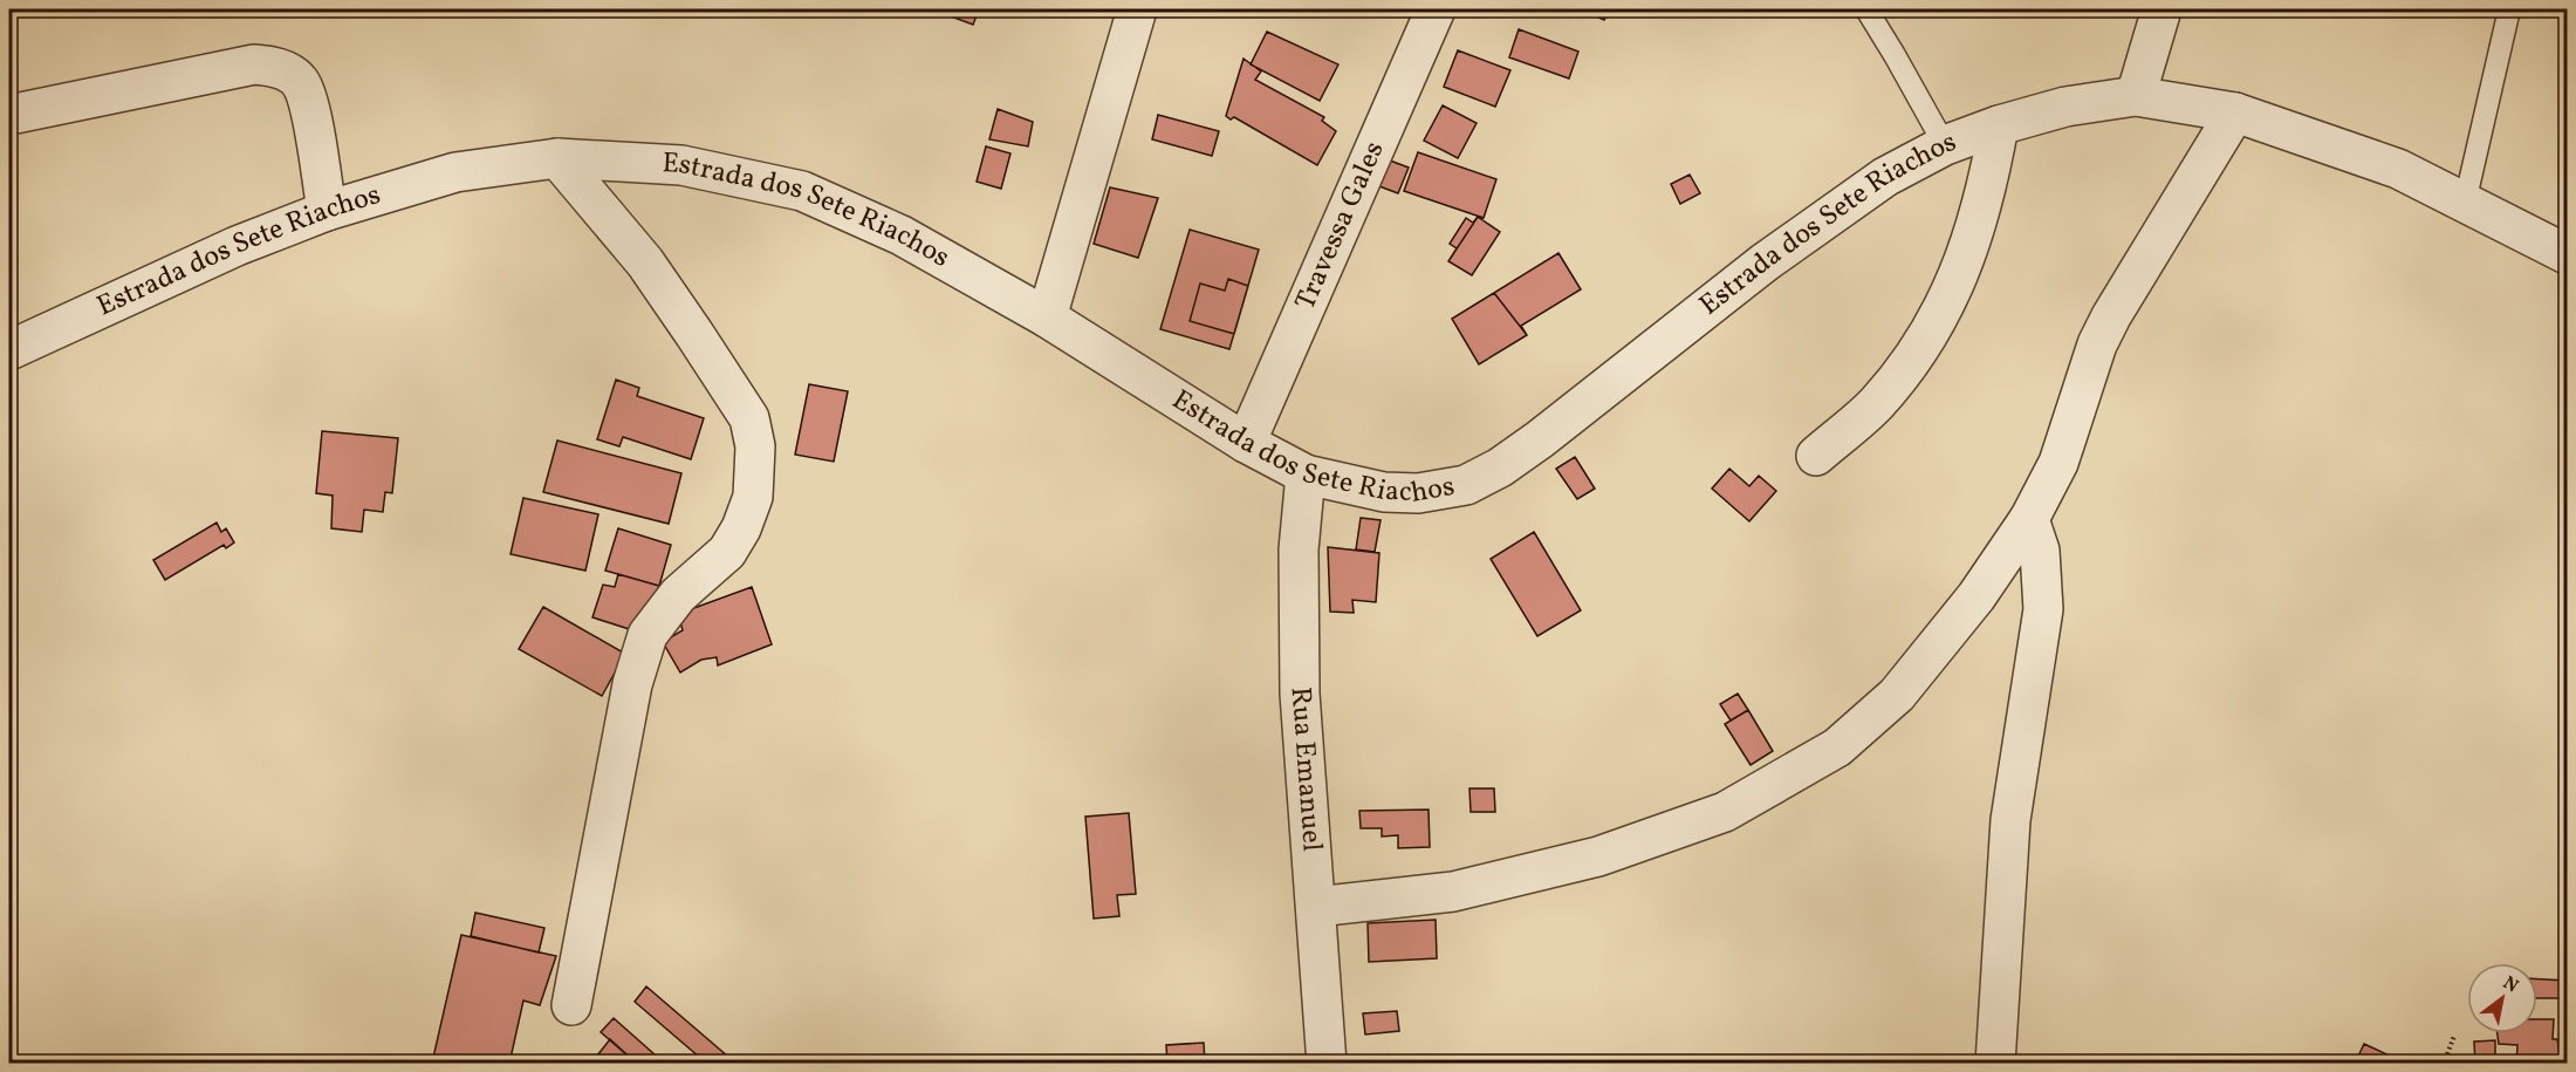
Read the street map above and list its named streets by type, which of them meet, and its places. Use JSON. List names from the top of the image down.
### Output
{
  "streets": {
    "street": ["Estrada dos Sete Riachos", "Travessa Gales", "Rua Emanuel"]
  },
  "crossings": [
    ["Estrada dos Sete Riachos", "Travessa Gales"],
    ["Estrada dos Sete Riachos", "Rua Emanuel"]
  ],
  "north": "top right"
}
